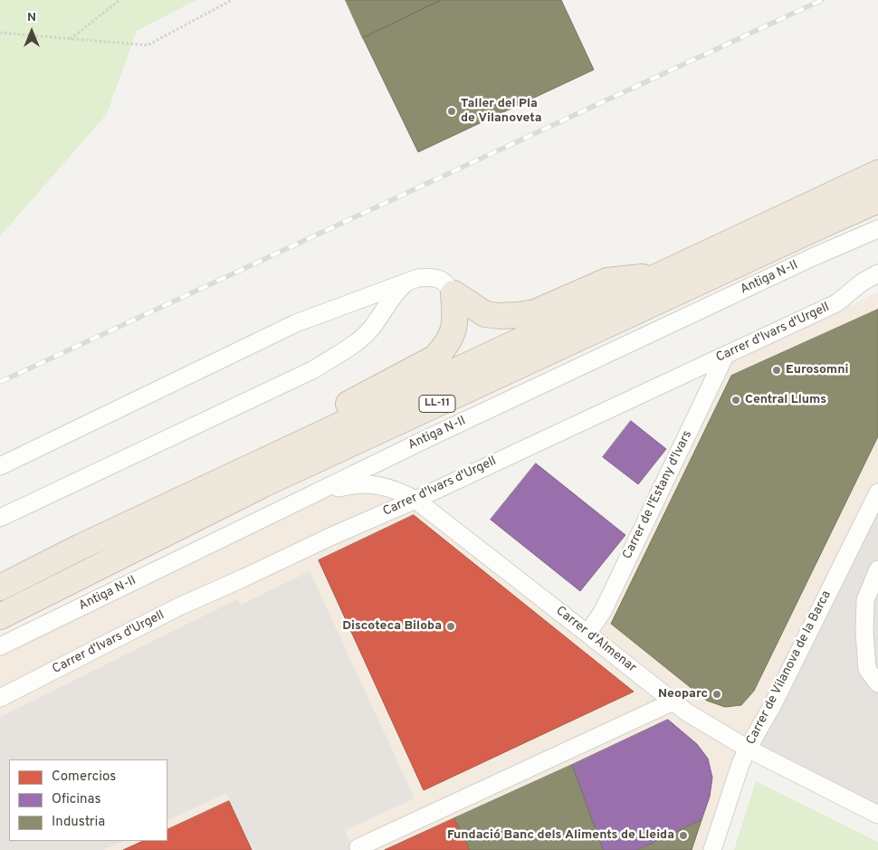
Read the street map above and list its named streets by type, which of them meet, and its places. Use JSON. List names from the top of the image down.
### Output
{
  "streets": {
    "highway": ["LL-11"],
    "street": [
      "Antiga N-II",
      "Carrer d'Ivars d'Urgell",
      "Carrer de l'Estany d'Ivars",
      "Carrer d'Almenar",
      "Carrer de Vilanova de la Barca"
    ]
  },
  "crossings": [
    ["Antiga N-II", "Carrer d'Almenar"],
    ["Carrer d'Ivars d'Urgell", "Carrer de l'Estany d'Ivars"],
    ["Carrer d'Ivars d'Urgell", "Carrer d'Almenar"],
    ["Carrer de l'Estany d'Ivars", "Carrer d'Almenar"],
    ["Carrer d'Almenar", "Carrer de Vilanova de la Barca"]
  ],
  "places": [
    "Taller del Pla de Vilanoveta",
    "Eurosomni",
    "Central Llums",
    "Discoteca Biloba",
    "Neoparc",
    "Fundació Banc dels Aliments de Lleida"
  ],
  "legend": ["Comercios", "Oficinas", "Industria"],
  "north": "top"
}
